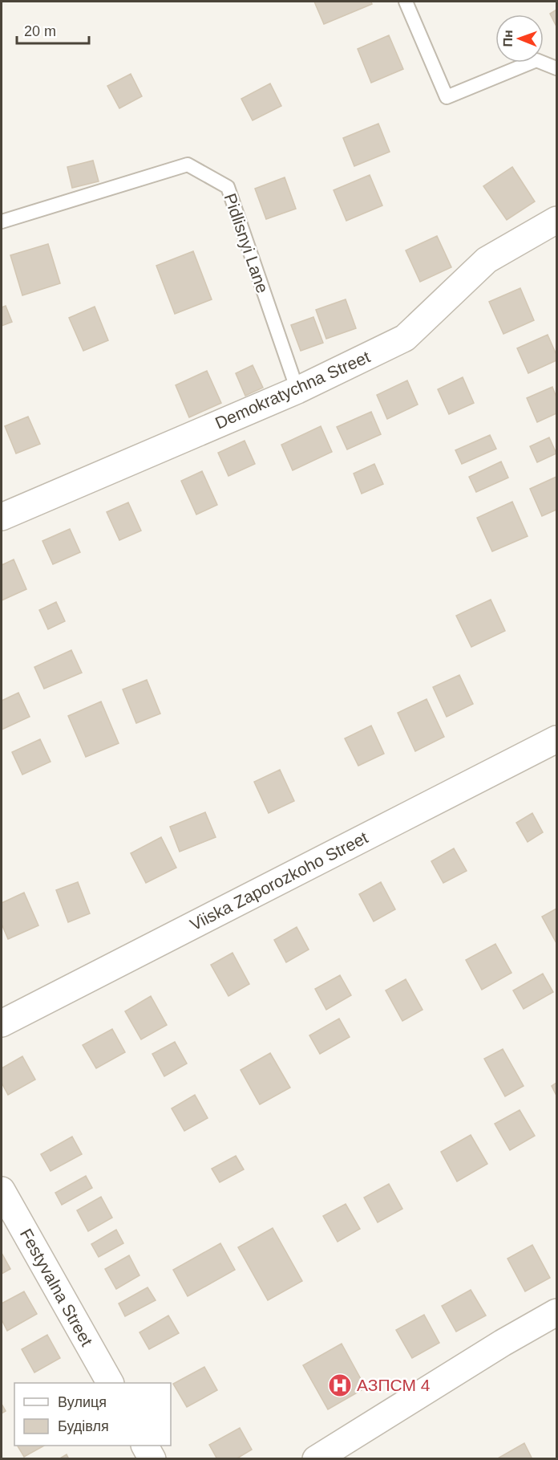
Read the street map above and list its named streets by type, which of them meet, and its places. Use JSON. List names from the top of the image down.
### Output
{
  "streets": {
    "street": ["Demokratychna Street", "Viiska Zaporozkoho Street", "Festyvalna Street"],
    "lane": ["Pidlisnyi Lane"]
  },
  "crossings": [
    ["Pidlisnyi Lane", "Demokratychna Street"]
  ],
  "places": {
    "hospital": ["АЗПСМ 4"]
  },
  "legend": ["Вулиця", "Будівля"],
  "scale_bar": "20 m",
  "north": "left"
}
